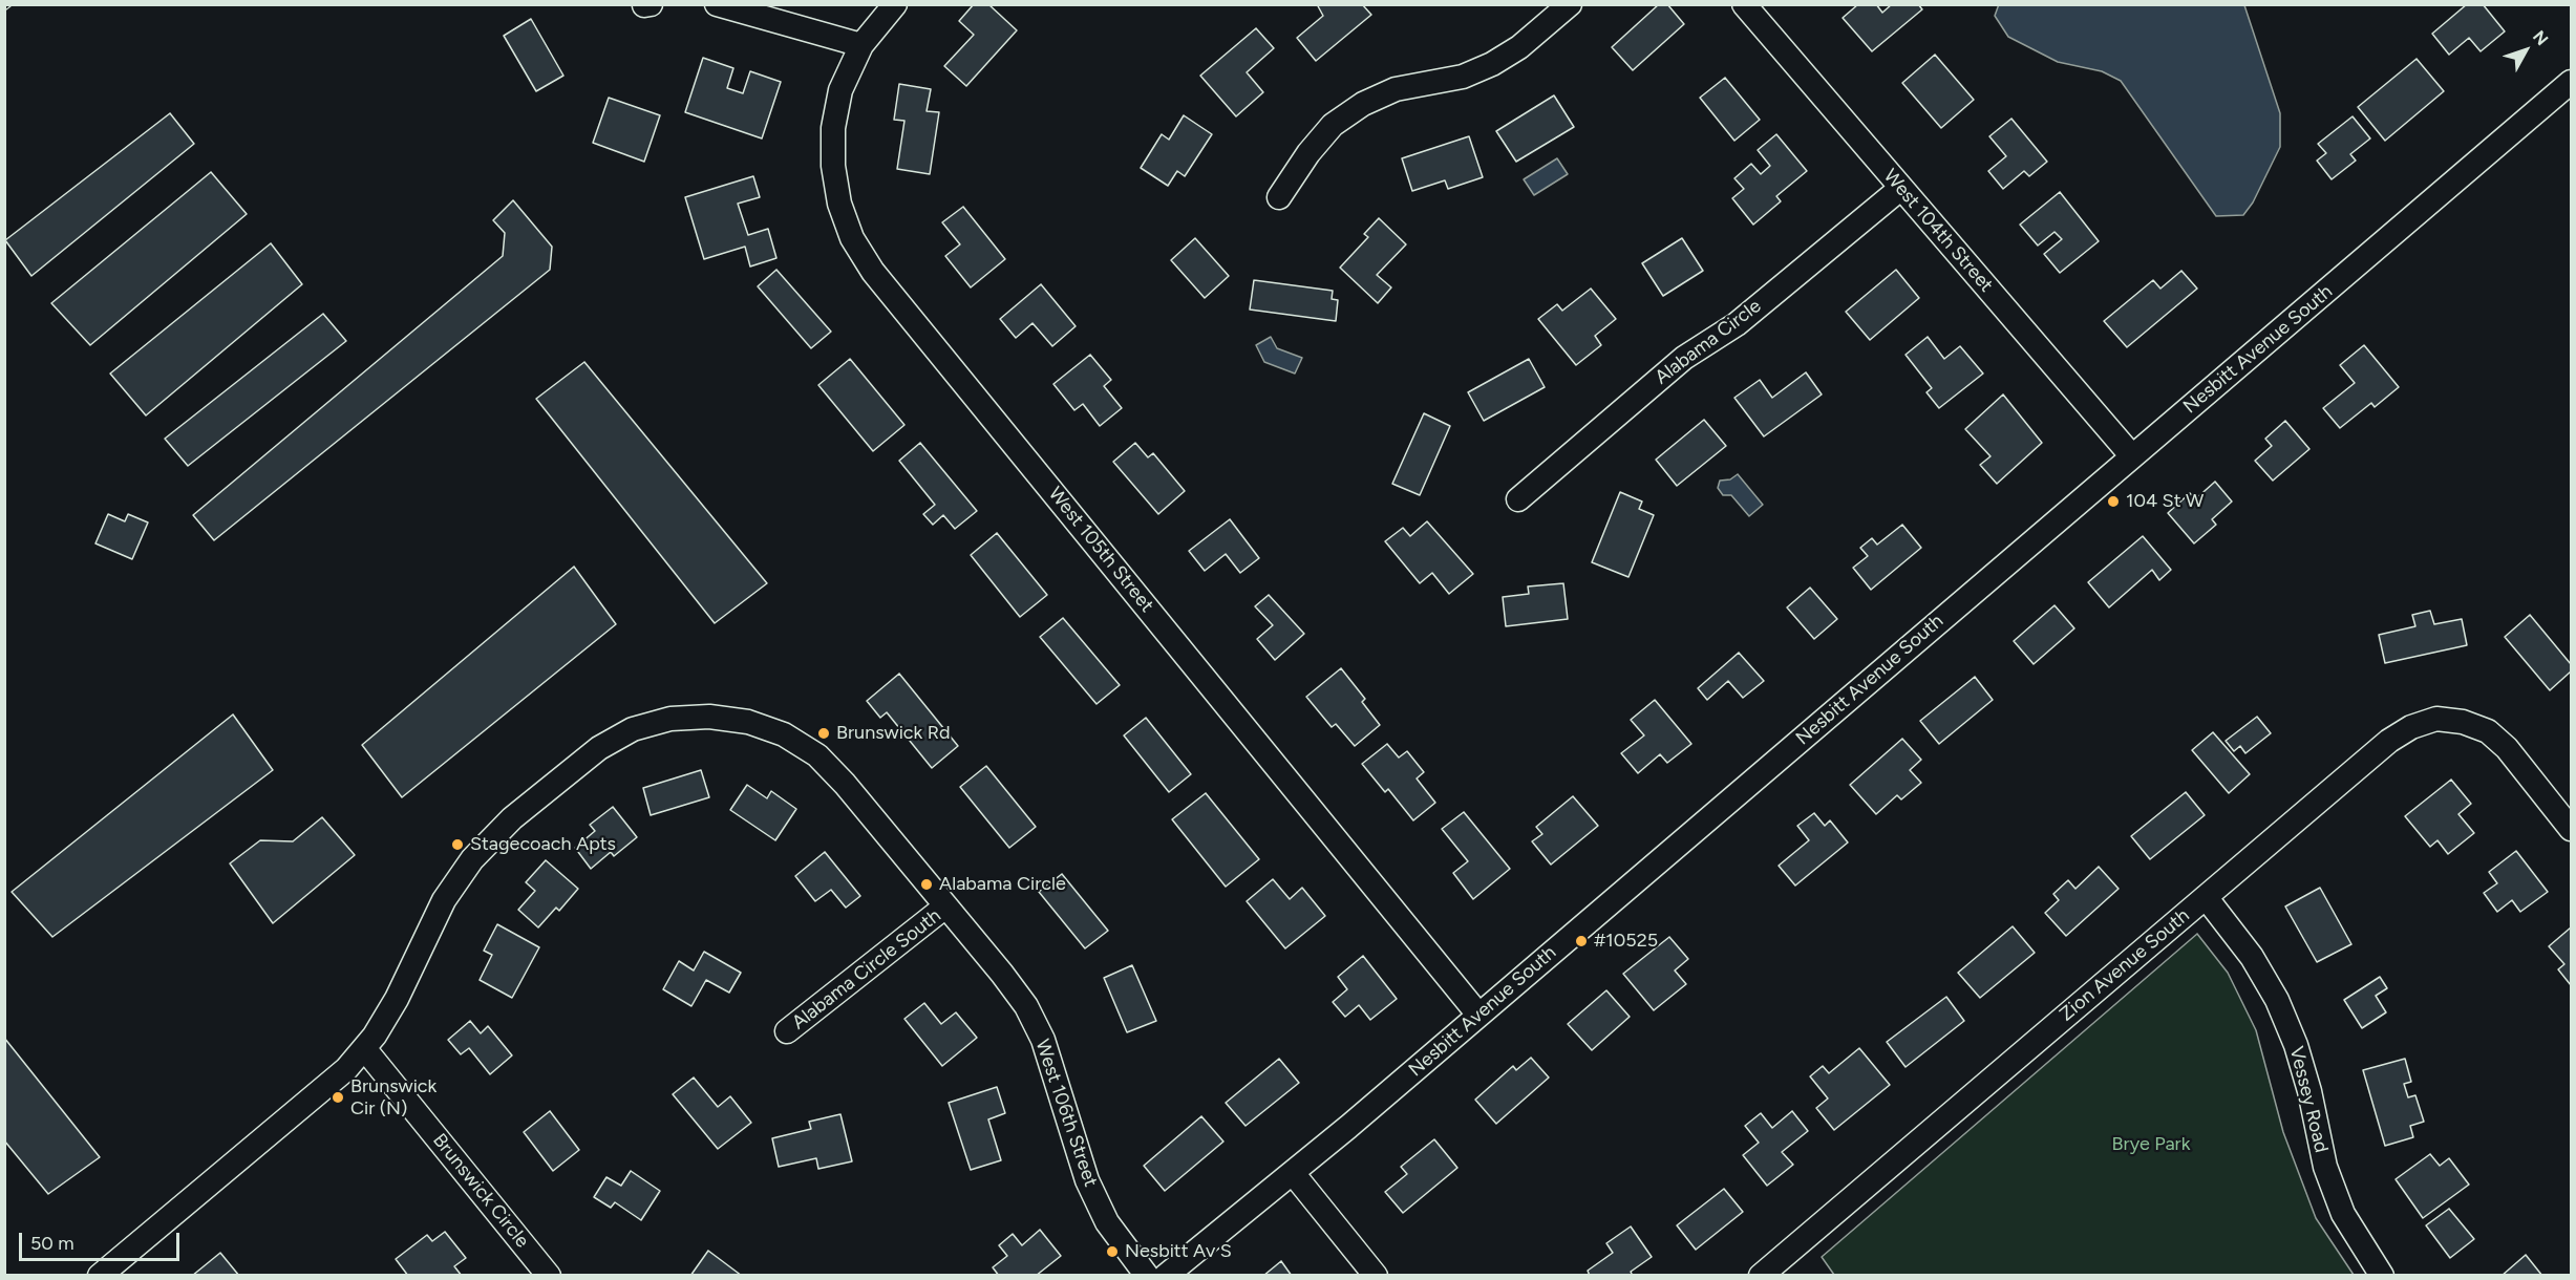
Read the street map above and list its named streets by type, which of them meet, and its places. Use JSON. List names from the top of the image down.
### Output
{
  "streets": {
    "street": [
      "West 104th Street",
      "Alabama Circle",
      "Nesbitt Avenue South",
      "West 105th Street",
      "Zion Avenue South",
      "Alabama Circle South",
      "Vessey Road",
      "West 106th Street",
      "Brunswick Circle"
    ]
  },
  "crossings": [
    ["West 104th Street", "Alabama Circle"],
    ["West 104th Street", "Nesbitt Avenue South"],
    ["Nesbitt Avenue South", "West 105th Street"],
    ["Zion Avenue South", "Vessey Road"],
    ["Alabama Circle South", "West 106th Street"],
    ["West 106th Street", "Brunswick Circle"]
  ],
  "parks": ["Brye Park"],
  "places": [
    "104 St W",
    "Brunswick Rd",
    "Stagecoach Apts",
    "Alabama Circle",
    "#10525",
    "Brunswick Cir (N)",
    "Nesbitt Av S"
  ],
  "scale_bar": "50 m",
  "north": "top right"
}
